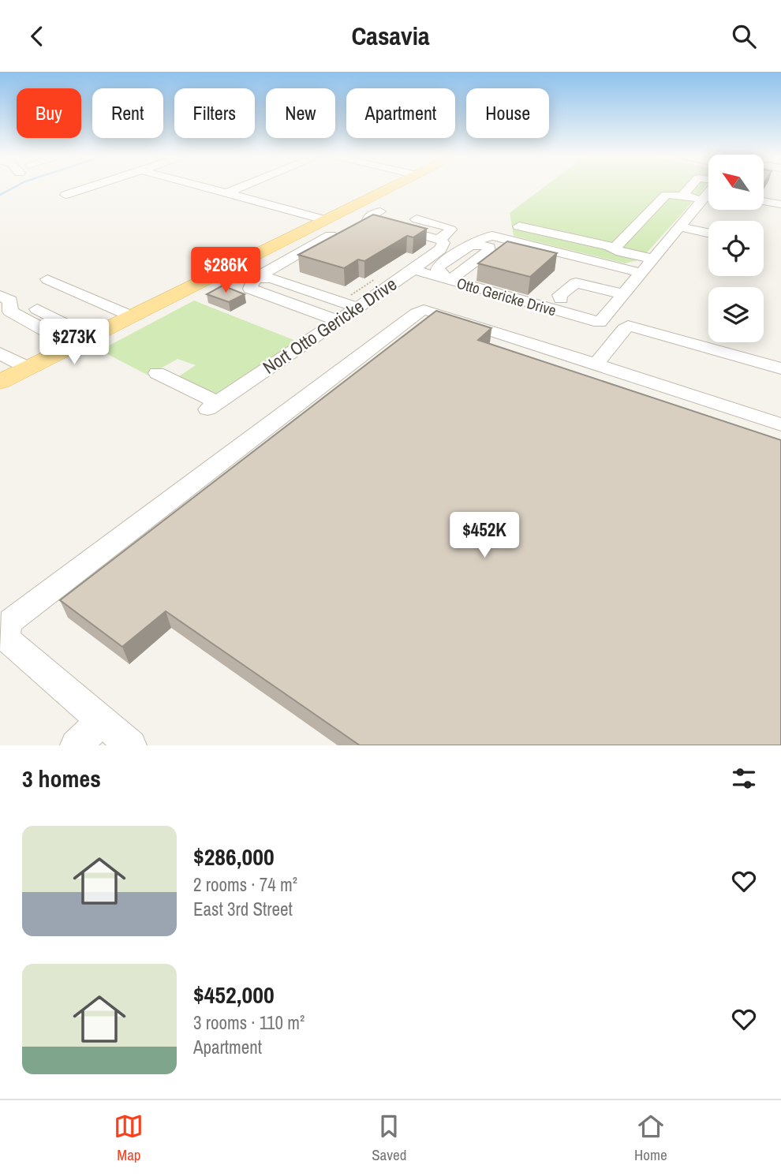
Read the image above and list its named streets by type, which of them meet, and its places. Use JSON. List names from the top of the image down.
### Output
{
  "streets": {
    "street": ["Otto Gericke Drive", "Nort Otto Gericke Drive"]
  },
  "crossings": [
    ["Otto Gericke Drive", "Nort Otto Gericke Drive"]
  ],
  "north": "top left",
  "page": {
    "header": "Casavia",
    "chip": [
      "Buy",
      "Rent",
      "Filters",
      "New",
      "Apartment",
      "House"
    ],
    "price": ["$286K", "$273K", "$452K"],
    "heading": "3 homes",
    "list": [
      {
        "name": "$286,000",
        "note": "2 rooms · 74 m² · East 3rd Street"
      },
      {
        "name": "$452,000",
        "note": "3 rooms · 110 m² · Apartment"
      }
    ],
    "tabs": ["Map", "Saved", "Home"]
  }
}
